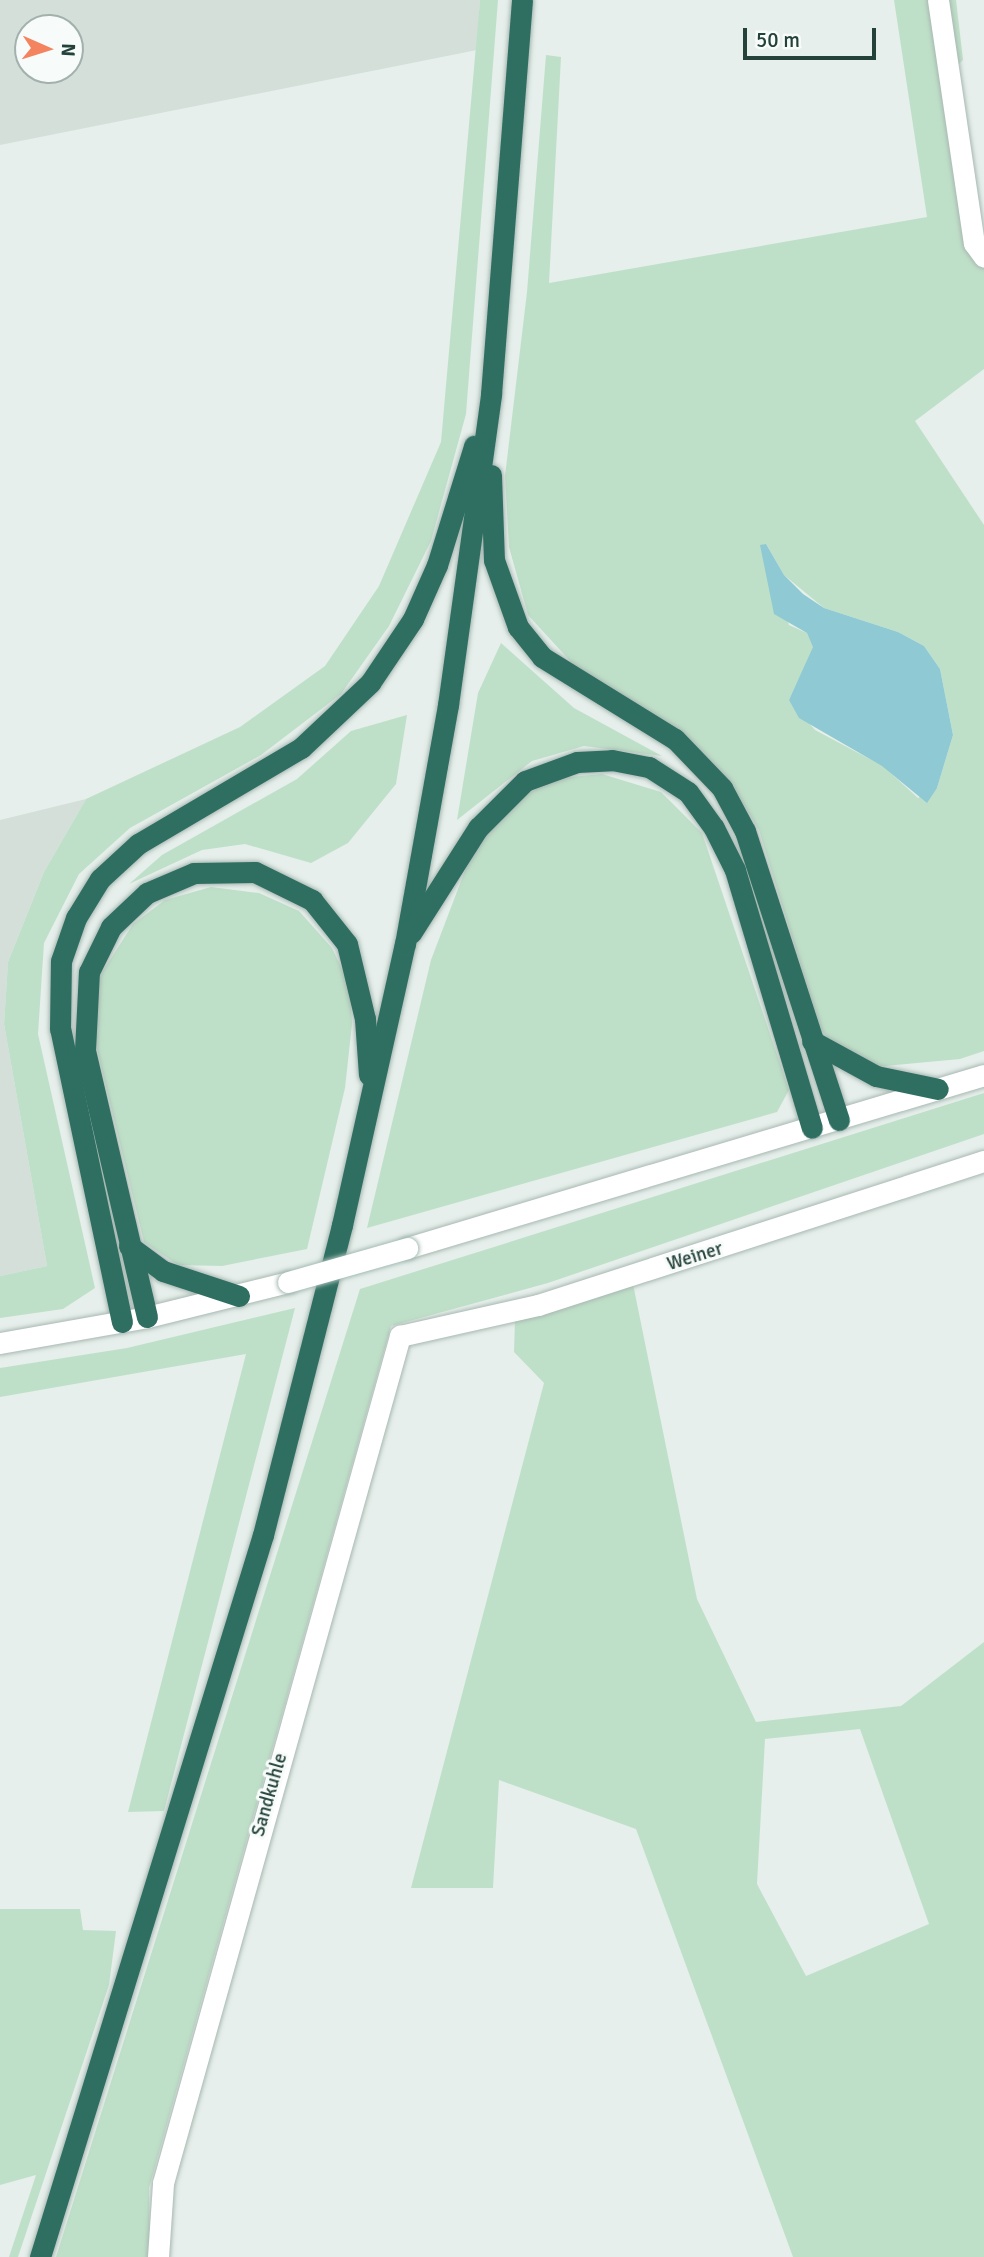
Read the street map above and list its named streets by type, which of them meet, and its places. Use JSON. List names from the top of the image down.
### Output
{
  "streets": {
    "street": ["Weiner", "Sandkuhle"]
  },
  "crossings": [
    ["Weiner", "Sandkuhle"]
  ],
  "scale_bar": "50 m",
  "north": "right"
}
